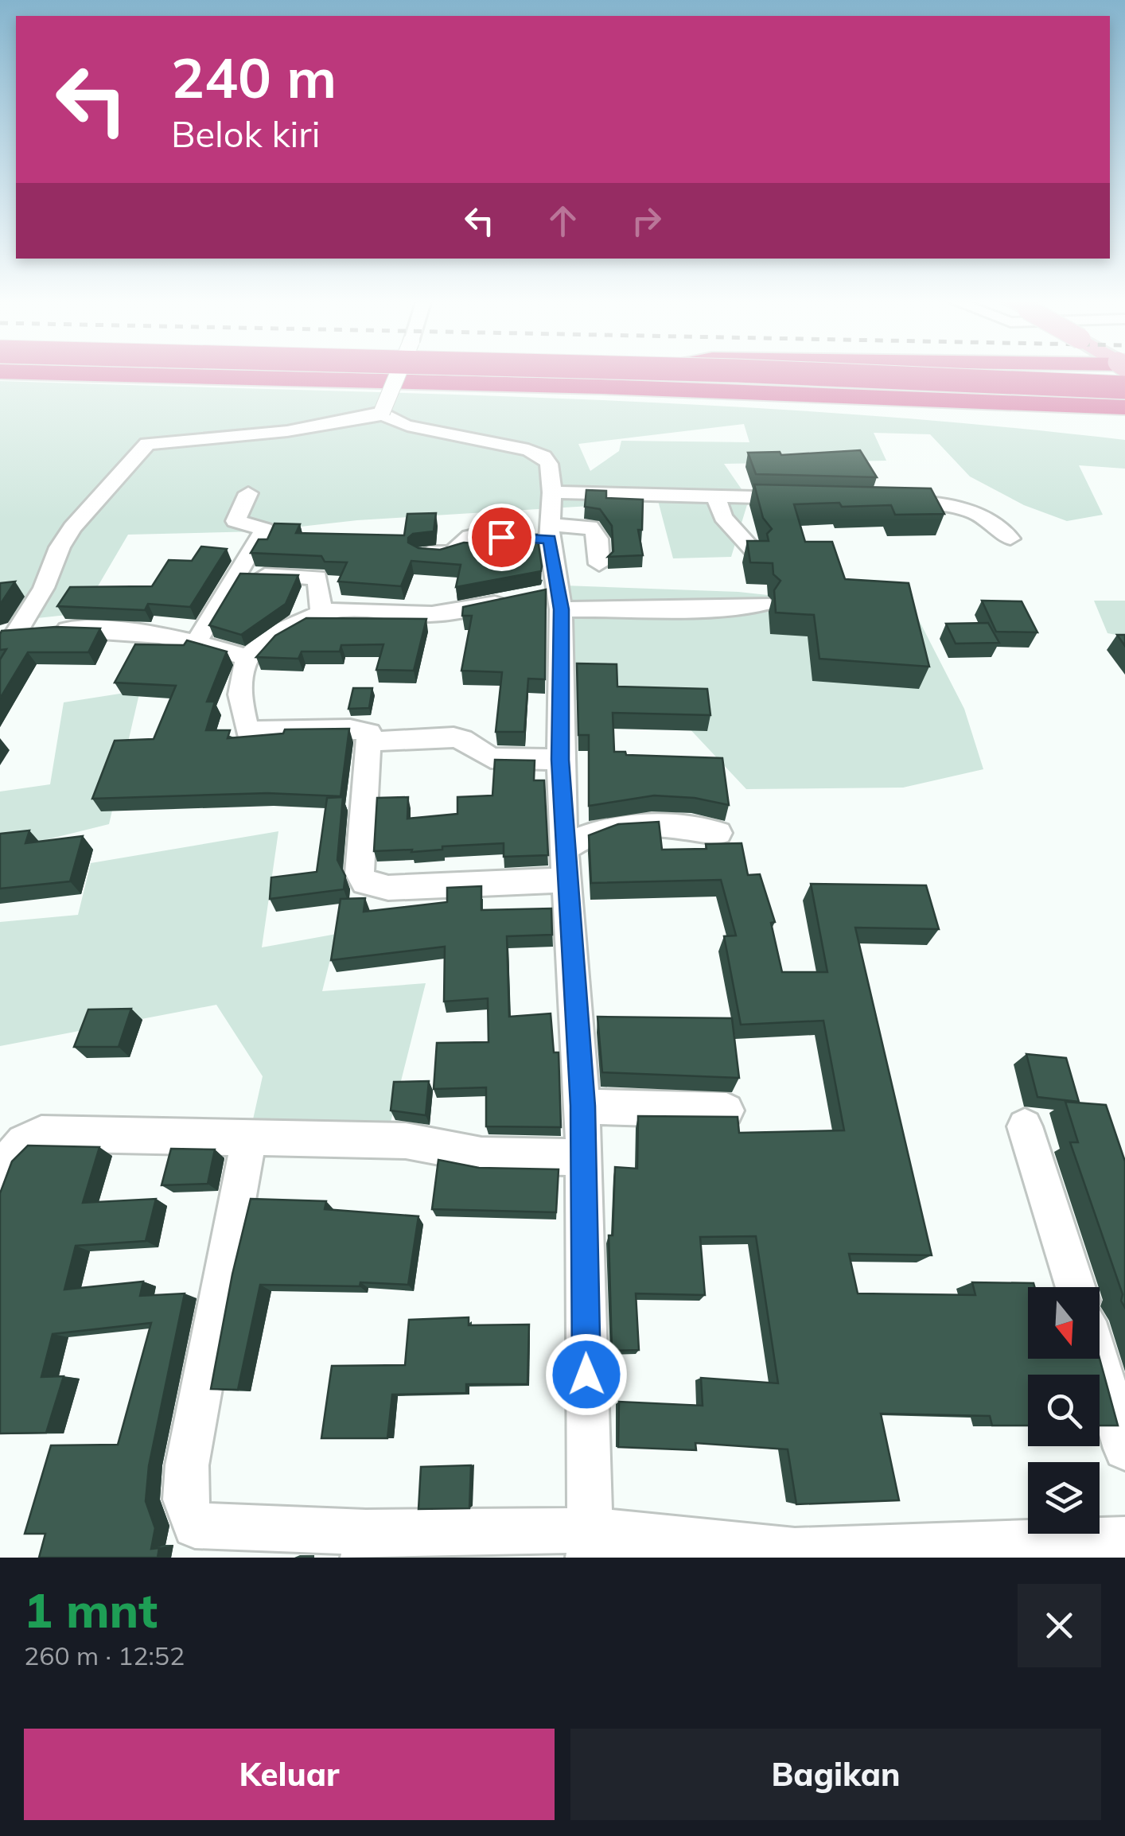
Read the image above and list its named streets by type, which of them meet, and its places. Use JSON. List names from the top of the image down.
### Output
{
  "north": "bottom",
  "page": {
    "turn": ["240 m", "Belok kiri"],
    "heading": ["1 mnt", "260 m · 12:52"],
    "buttons": ["Keluar", "Bagikan"]
  }
}
